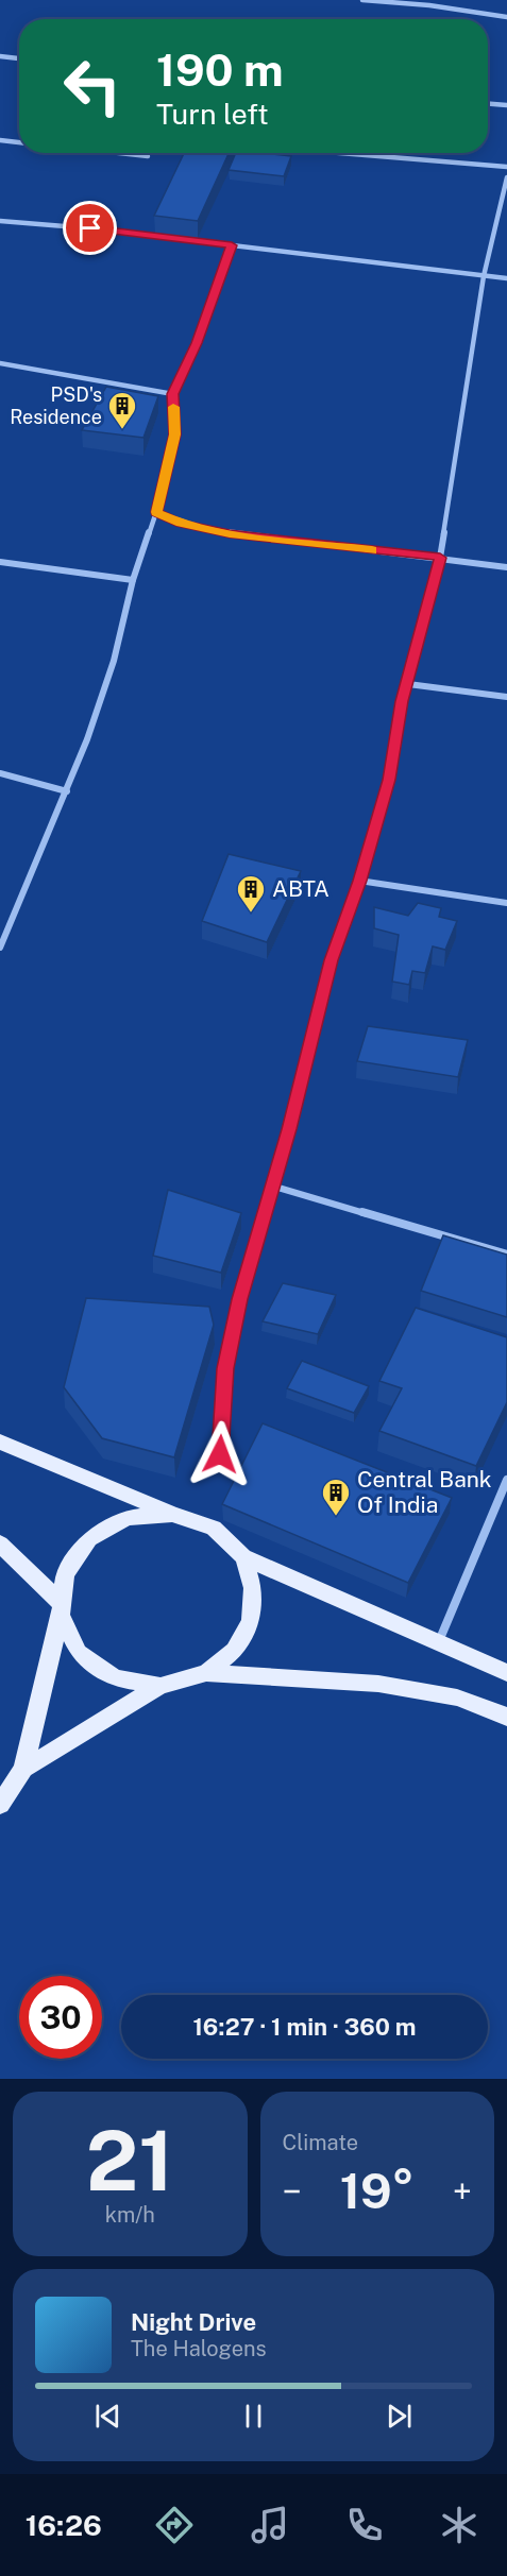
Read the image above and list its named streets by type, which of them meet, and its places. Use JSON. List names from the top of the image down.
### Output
{
  "places": {
    "building": ["PSD's Residence", "ABTA", "Central Bank Of India"]
  },
  "page": {
    "turn": ["190 m", "Turn left"],
    "limit": "30",
    "trip": "16:27 · 1 min · 360 m",
    "tile": [
      ["21", "km/h"],
      "Climate"
    ],
    "heat": ["−", "19°", "+"],
    "song": ["Night Drive", "The Halogens"],
    "tabs": "16:26"
  }
}
